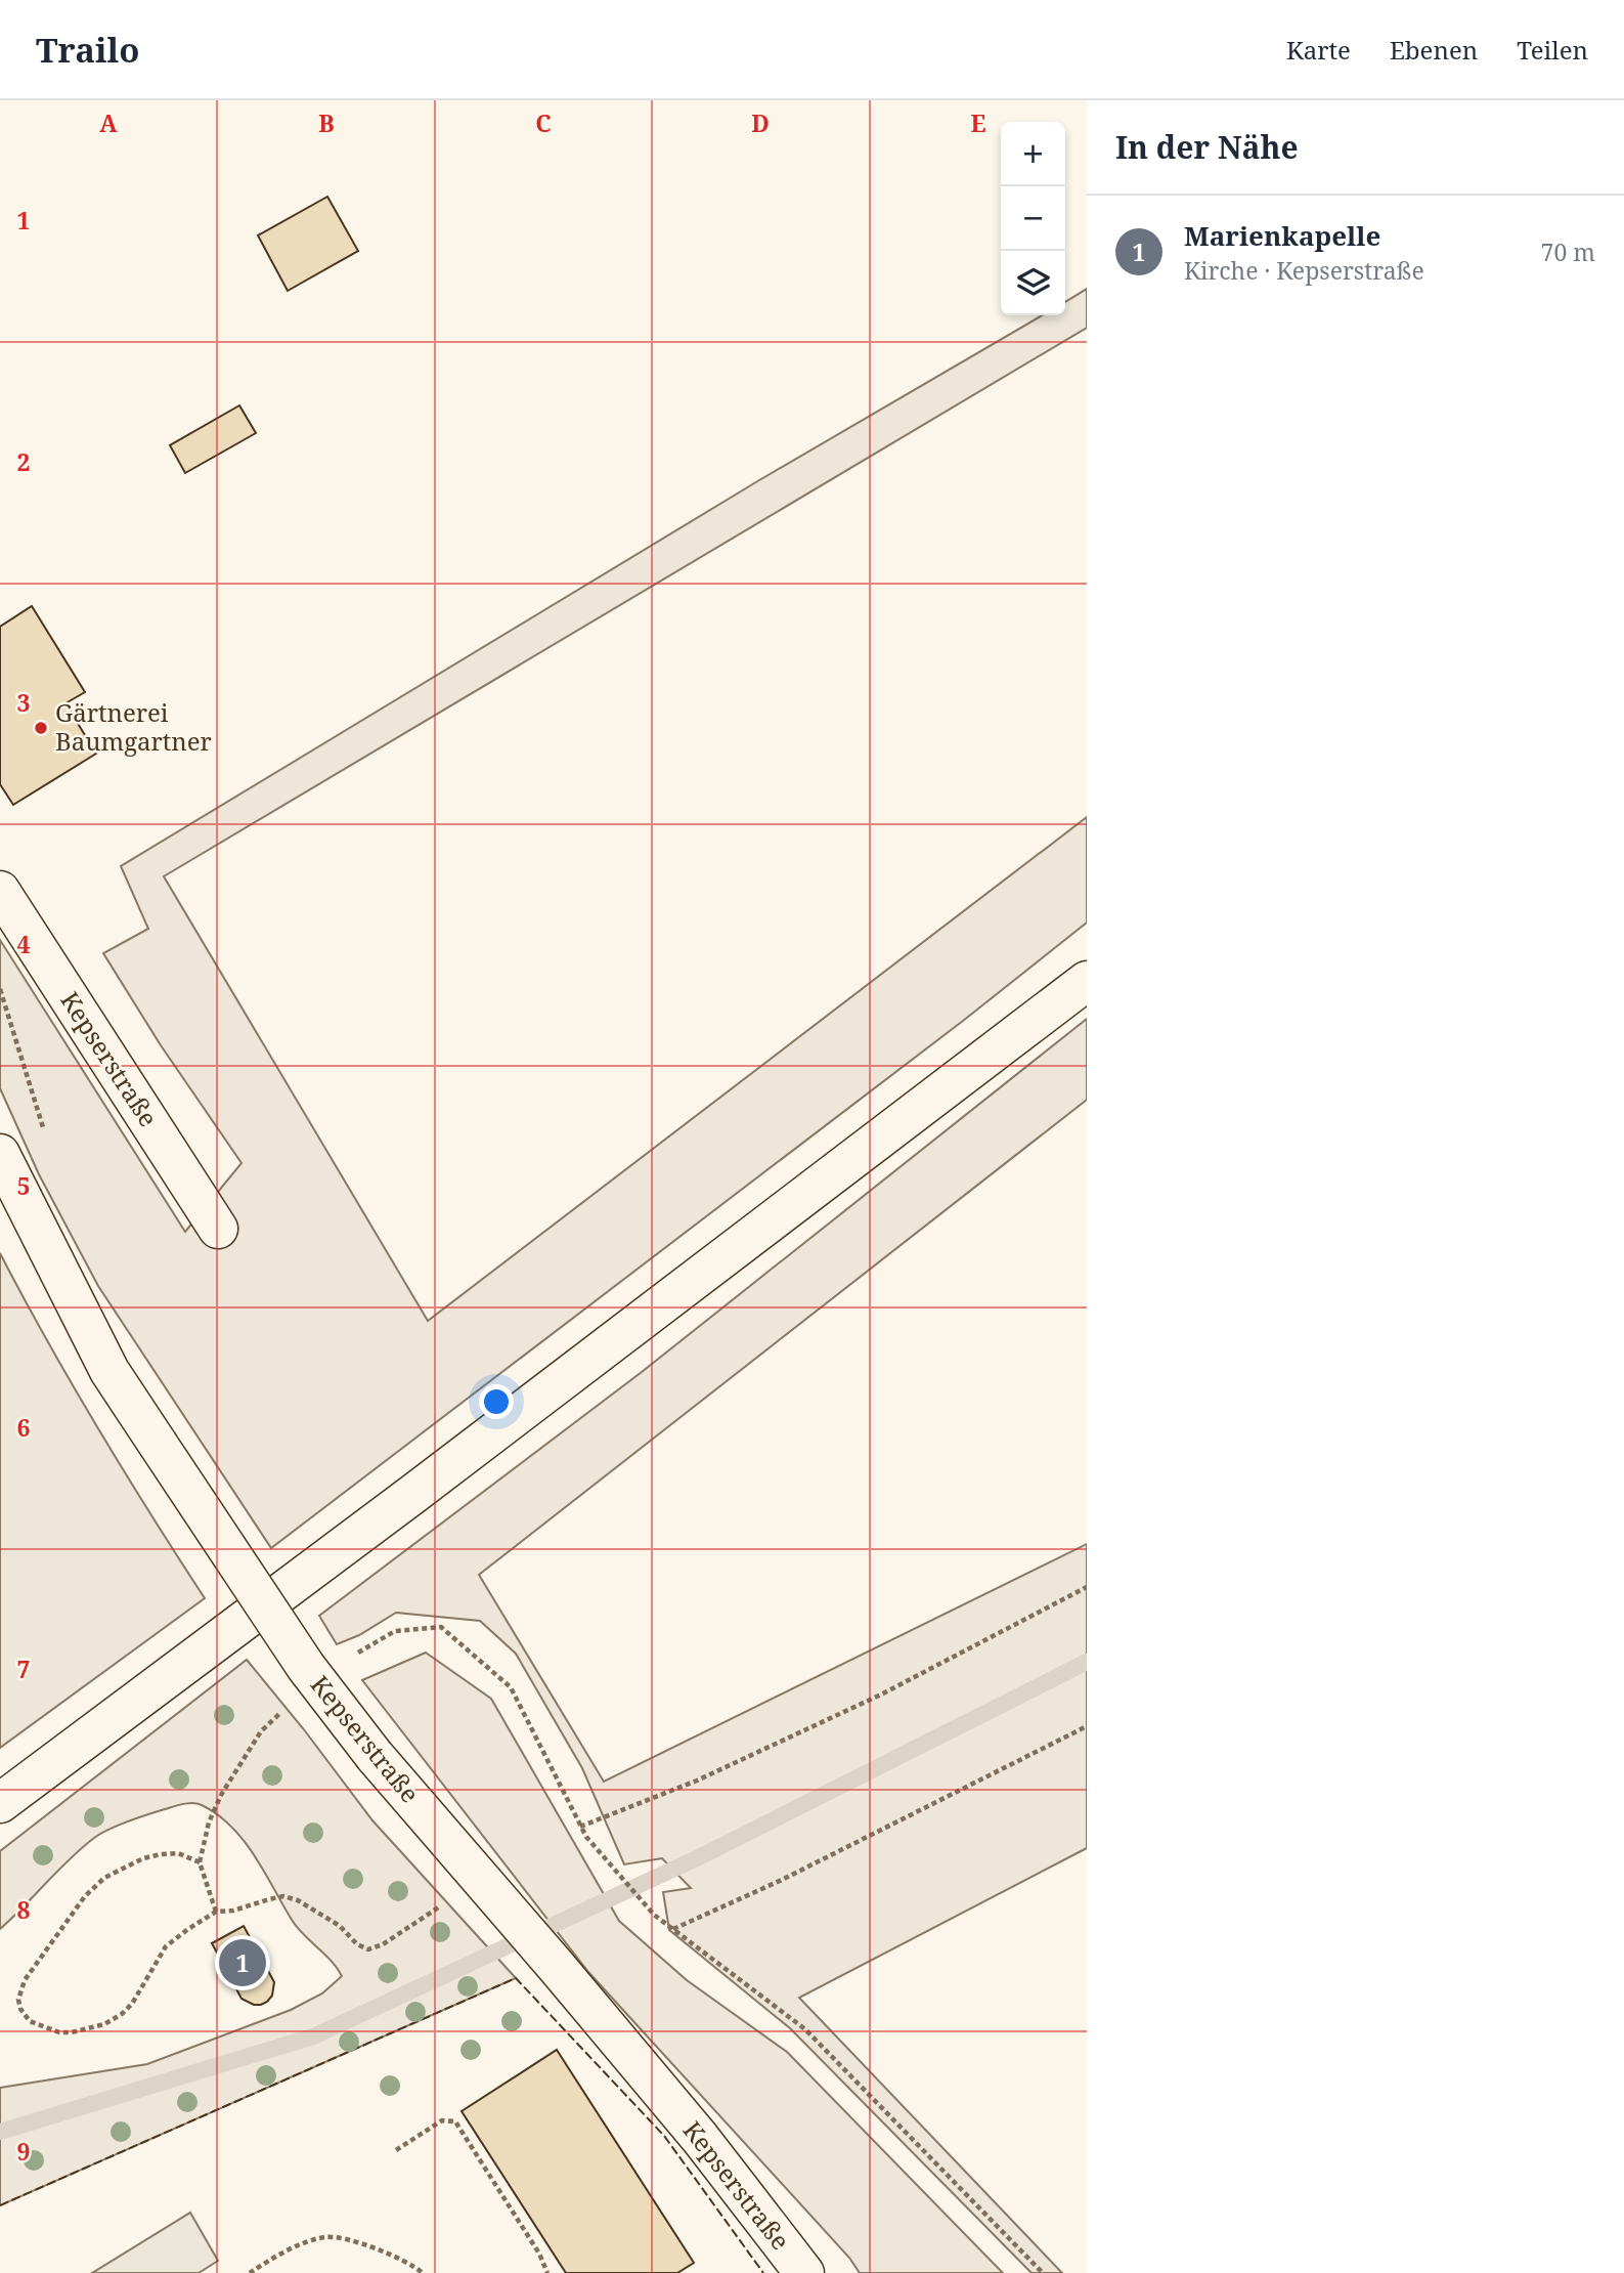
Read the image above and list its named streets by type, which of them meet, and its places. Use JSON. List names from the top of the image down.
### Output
{
  "streets": {
    "street": ["Kepserstraße"]
  },
  "places": ["Gärtnerei Baumgartner"],
  "page": {
    "header": "Trailo",
    "nav": ["Karte", "Ebenen", "Teilen"],
    "heading": "In der Nähe",
    "map_buttons": ["+", "−"],
    "list": [
      {
        "mark": "1",
        "name": "Marienkapelle",
        "note": "Kirche · Kepserstraße",
        "value": "70 m"
      }
    ],
    "pins": "1"
  },
  "grid": {
    "columns": [
      "A",
      "B",
      "C",
      "D",
      "E"
    ],
    "rows": [
      "1",
      "2",
      "3",
      "4",
      "5",
      "6",
      "7",
      "8",
      "9"
    ]
  }
}
